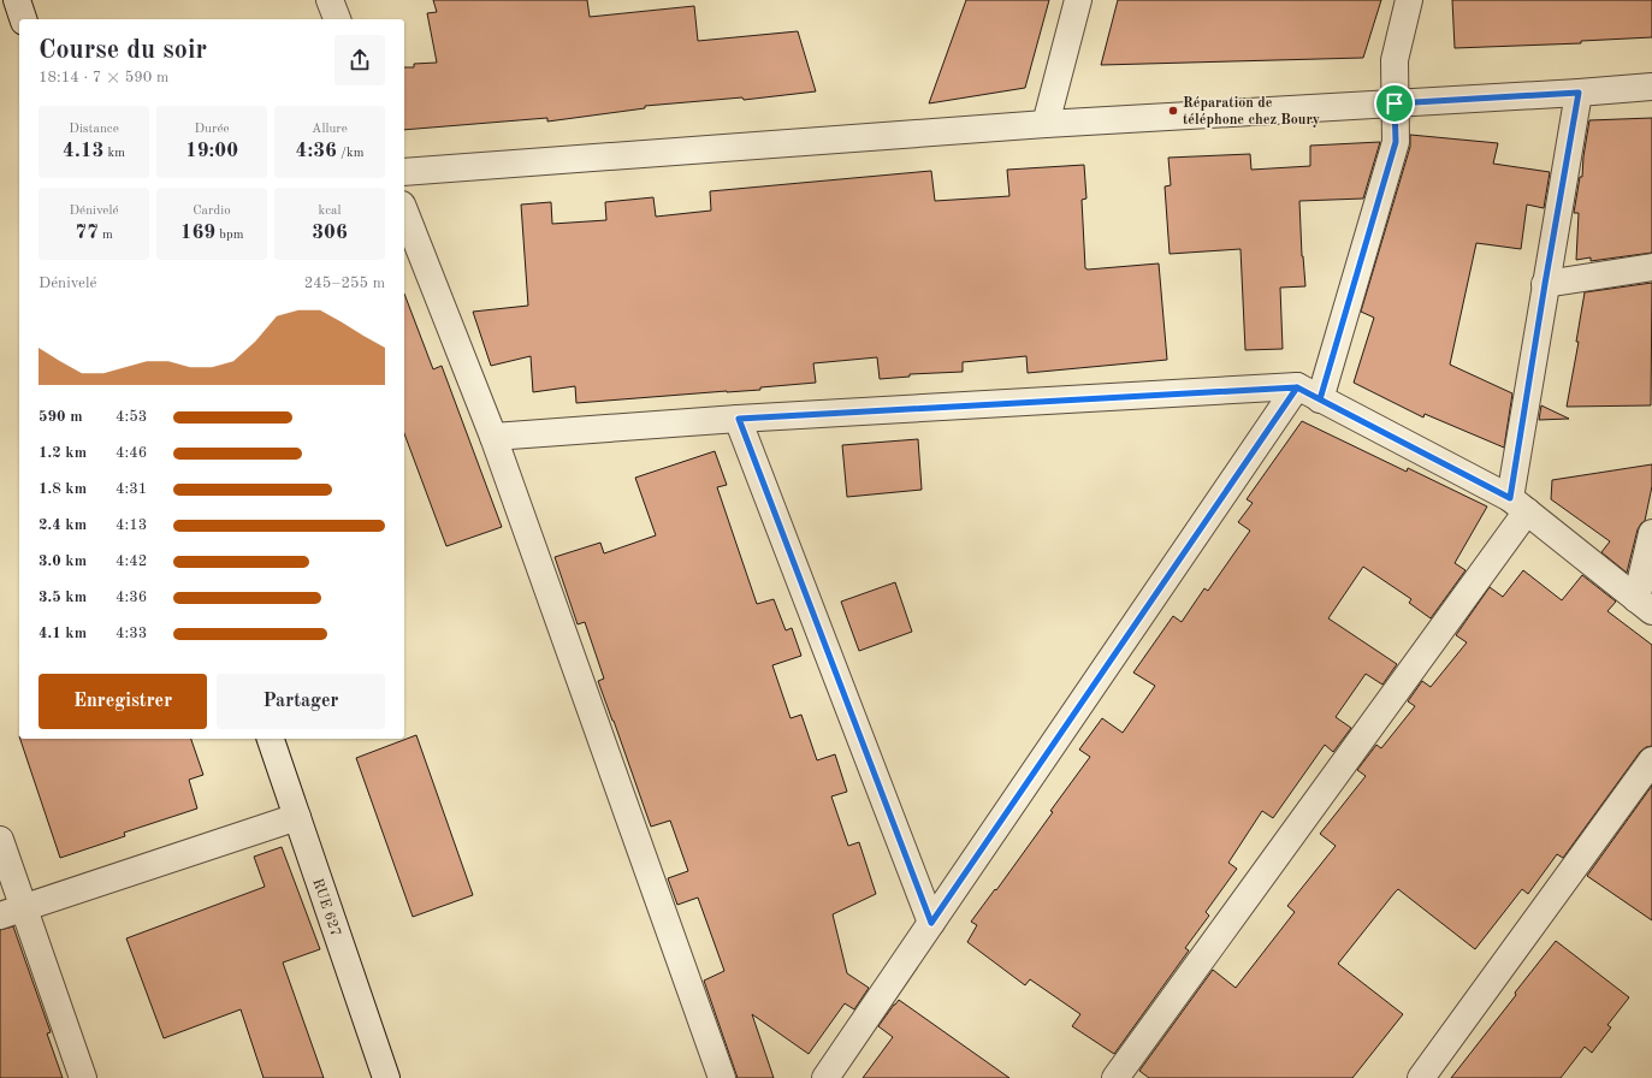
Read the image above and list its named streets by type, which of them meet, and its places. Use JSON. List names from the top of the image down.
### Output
{
  "streets": {
    "street": ["RUE 627"]
  },
  "places": ["Réparation de téléphone chez Boury"],
  "page": {
    "heading": ["Course du soir", "18:14 · 7 × 590 m"],
    "stats": [
      ["Distance", "4.13 km"],
      ["Durée", "19:00"],
      ["Allure", "4:36 /km"],
      ["Dénivelé", "77 m"],
      ["Cardio", "169 bpm"],
      ["kcal", "306"]
    ],
    "chart": ["Dénivelé", "245–255 m"],
    "list": [
      {
        "name": "590 m",
        "note": "4:53"
      },
      {
        "name": "1.2 km",
        "note": "4:46"
      },
      {
        "name": "1.8 km",
        "note": "4:31"
      },
      {
        "name": "2.4 km",
        "note": "4:13"
      },
      {
        "name": "3.0 km",
        "note": "4:42"
      },
      {
        "name": "3.5 km",
        "note": "4:36"
      },
      {
        "name": "4.1 km",
        "note": "4:33"
      }
    ],
    "buttons": ["Enregistrer", "Partager"]
  }
}
